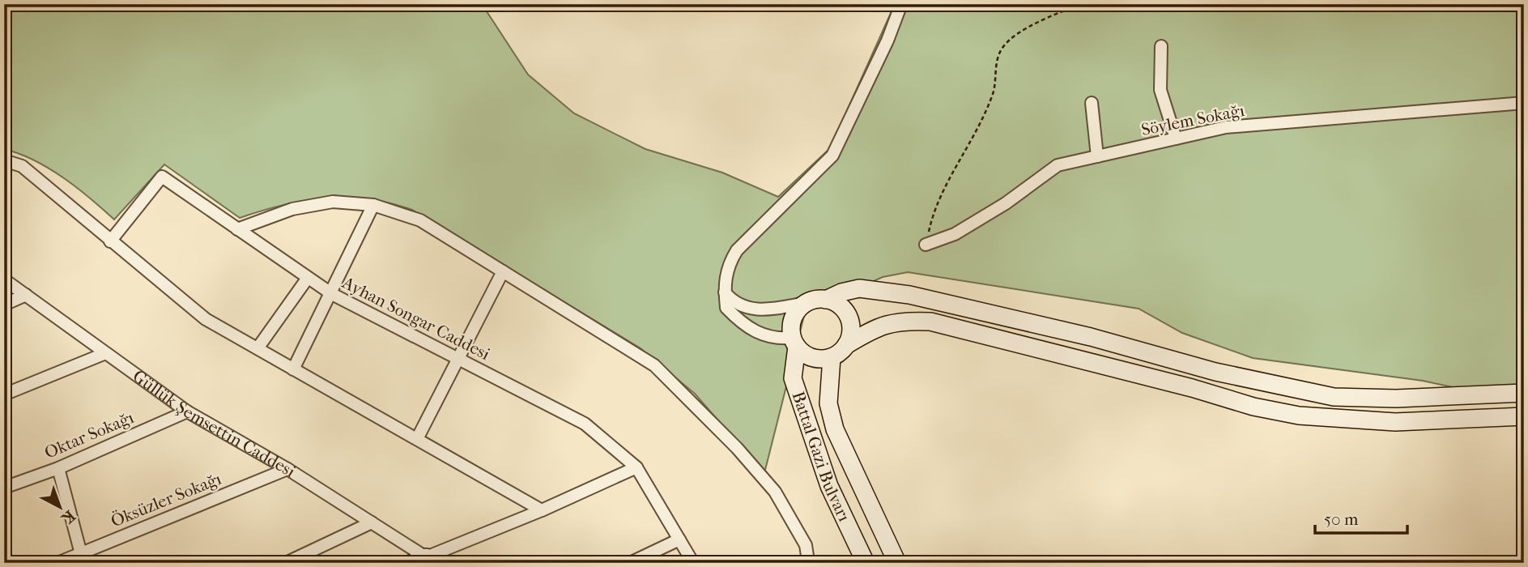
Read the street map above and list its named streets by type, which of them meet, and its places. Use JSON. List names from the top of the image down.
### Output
{
  "streets": {
    "street": [
      "Söylem Sokağı",
      "Ayhan Songar Caddesi",
      "Güllük Şemsettin Caddesi",
      "Oktar Sokağı",
      "Battal Gazi Bulvarı",
      "Öksüzler Sokağı"
    ]
  },
  "crossings": [
    ["Güllük Şemsettin Caddesi", "Oktar Sokağı"],
    ["Güllük Şemsettin Caddesi", "Öksüzler Sokağı"]
  ],
  "scale_bar": "50 m",
  "north": "bottom right"
}
